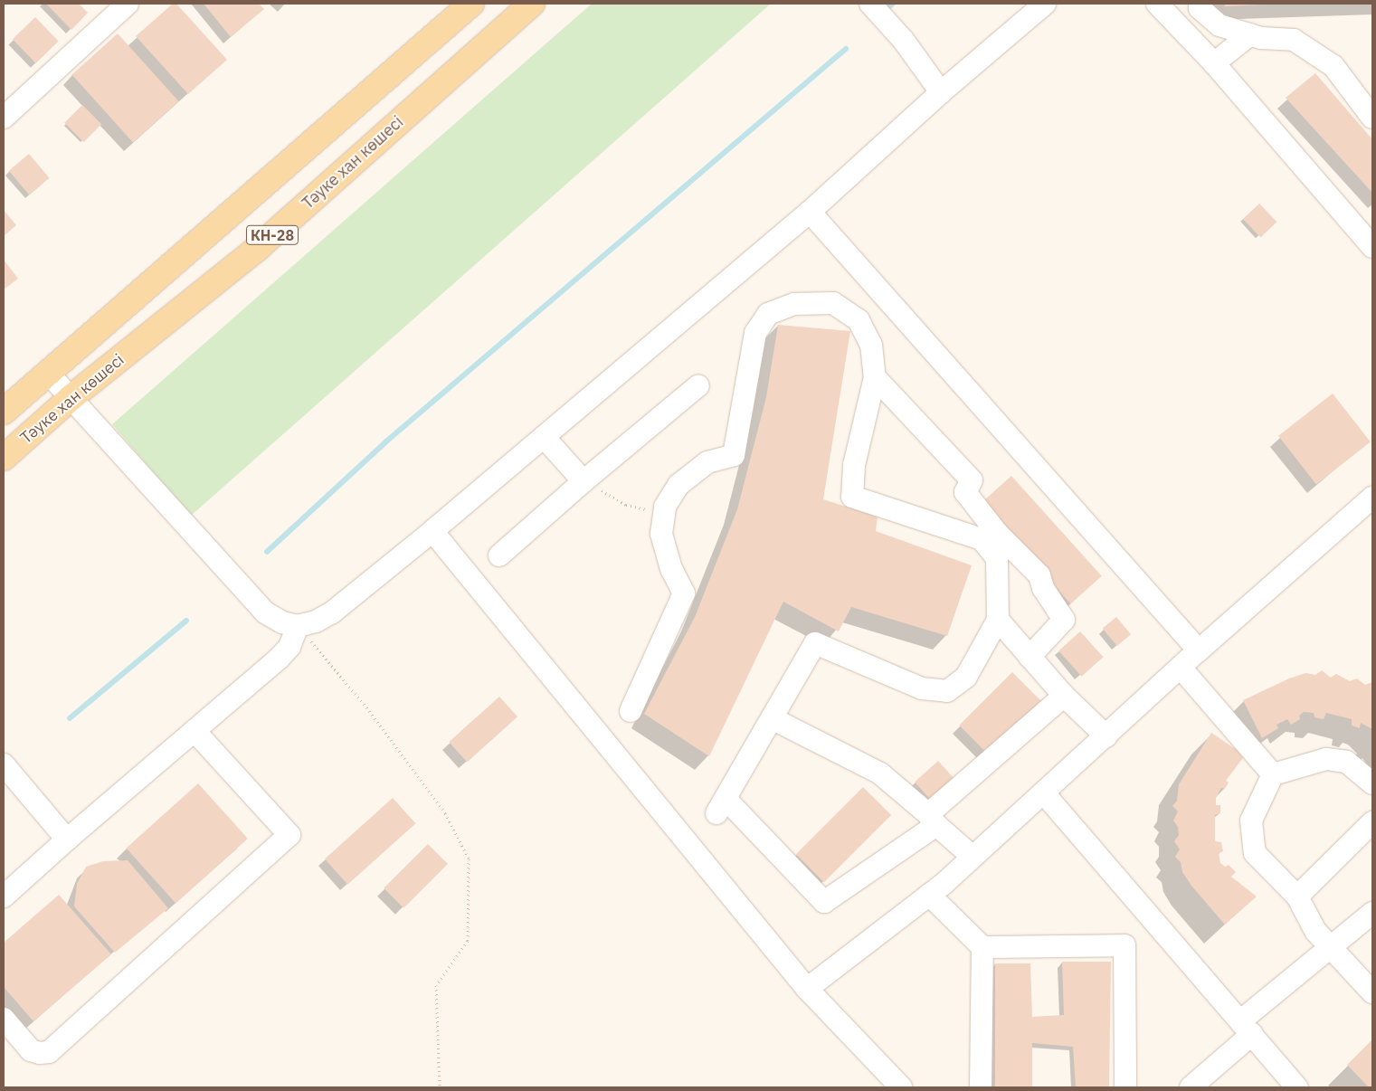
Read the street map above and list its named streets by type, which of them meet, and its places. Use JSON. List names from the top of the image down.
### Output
{
  "streets": {
    "main road": ["Тәуке хан көшесі", "КН-28"]
  }
}
